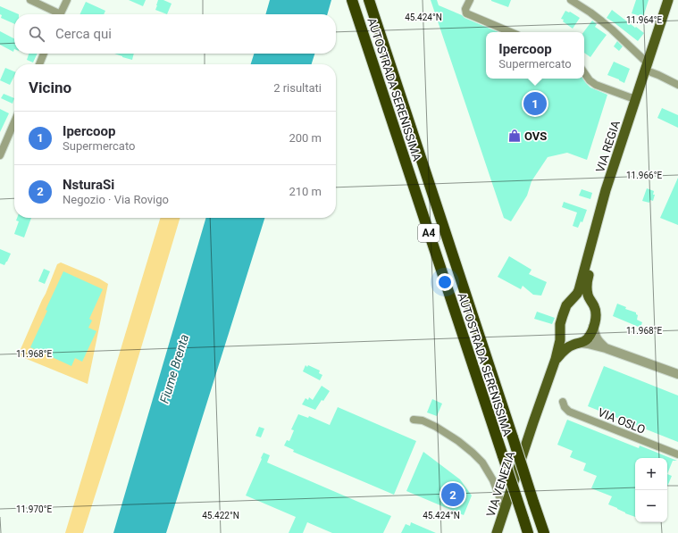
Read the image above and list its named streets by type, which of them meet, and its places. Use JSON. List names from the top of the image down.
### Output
{
  "streets": {
    "highway": ["AUTOSTRADA SERENISSIMA", "A4"],
    "main road": ["VIA REGIA", "VIA VENEZIA"],
    "street": ["VIA OSLO"]
  },
  "crossings": [
    ["VIA REGIA", "VIA VENEZIA"]
  ],
  "water": ["Fiume Brenta"],
  "places": {
    "shop": ["OVS"]
  },
  "page": {
    "search": "Cerca qui",
    "popup": ["Ipercoop", "Supermercato"],
    "heading": ["Vicino", "2 risultati"],
    "pins": ["1", "2"],
    "list": [
      {
        "mark": "1",
        "name": "Ipercoop",
        "note": "Supermercato",
        "value": "200 m"
      },
      {
        "mark": "2",
        "name": "NsturaSi",
        "note": "Negozio · Via Rovigo",
        "value": "210 m"
      }
    ],
    "map_buttons": ["+", "−"]
  },
  "coordinates": [
    "45.424°N",
    "11.964°E",
    "11.966°E",
    "11.968°E",
    "11.970°E",
    "45.422°N"
  ]
}
